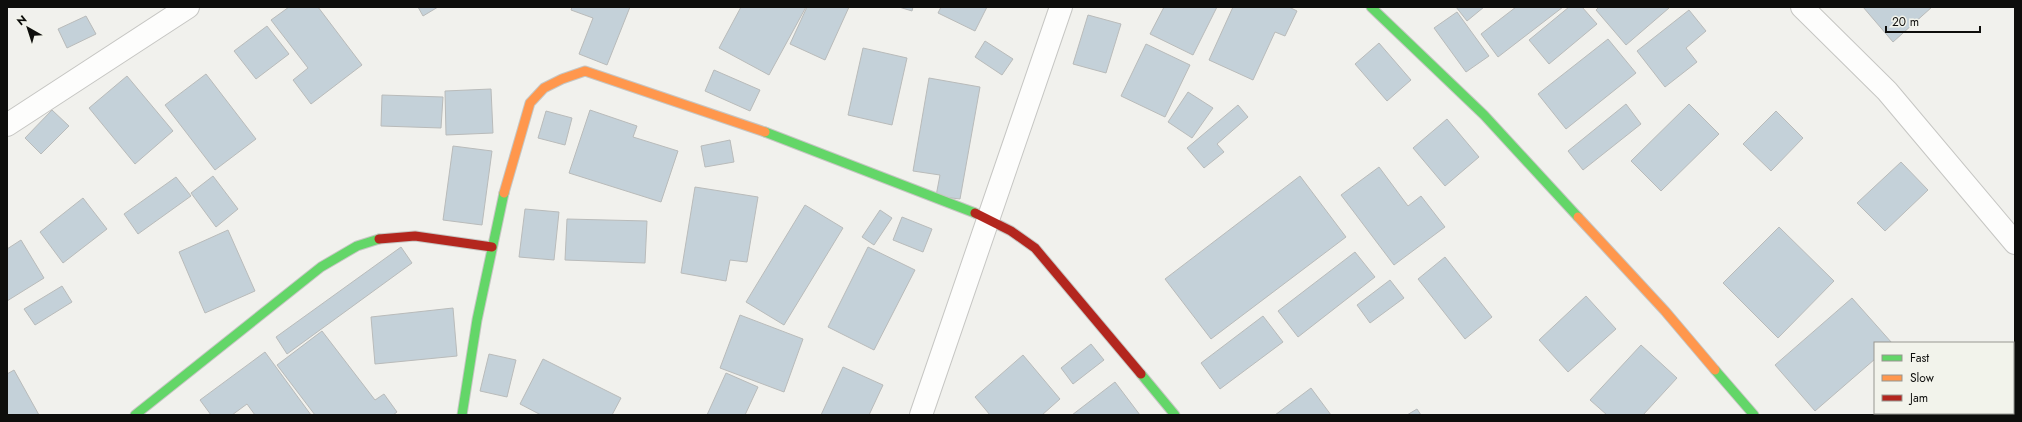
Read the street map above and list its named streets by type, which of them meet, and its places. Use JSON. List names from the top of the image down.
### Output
{
  "legend": ["Fast", "Slow", "Jam"],
  "scale_bar": "20 m",
  "north": "top left"
}
